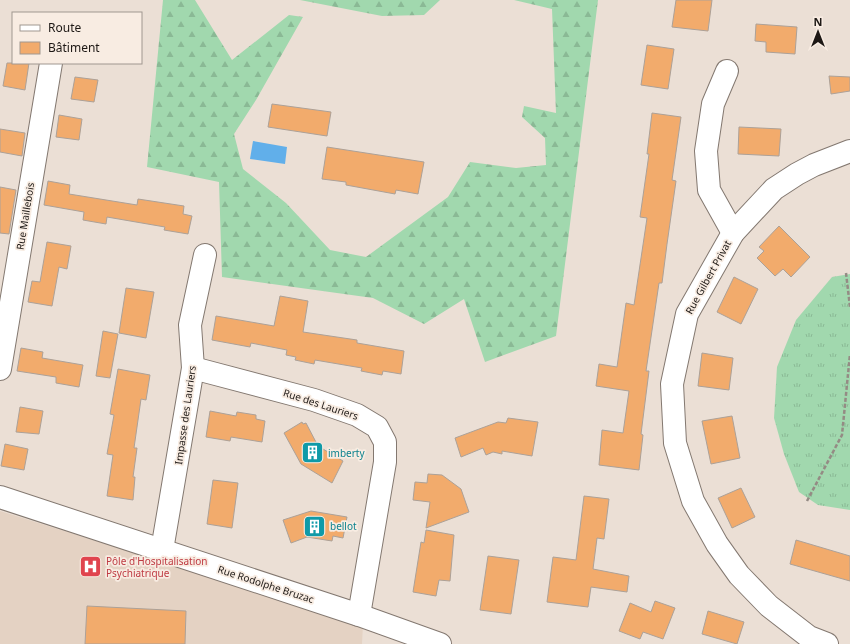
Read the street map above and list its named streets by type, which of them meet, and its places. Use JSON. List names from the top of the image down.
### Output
{
  "streets": {
    "street": [
      "Rue Maillebois",
      "Rue Gilbert Privat",
      "Rue des Lauriers",
      "Impasse des Lauriers",
      "Rue Rodolphe Bruzac"
    ]
  },
  "crossings": [
    ["Rue des Lauriers", "Impasse des Lauriers"],
    ["Rue des Lauriers", "Rue Rodolphe Bruzac"],
    ["Impasse des Lauriers", "Rue Rodolphe Bruzac"]
  ],
  "places": {
    "building": ["imberty", "bellot"],
    "hospital": ["Pôle d'Hospitalisation Psychiatrique"]
  },
  "legend": ["Route", "Bâtiment"],
  "north": "top"
}
